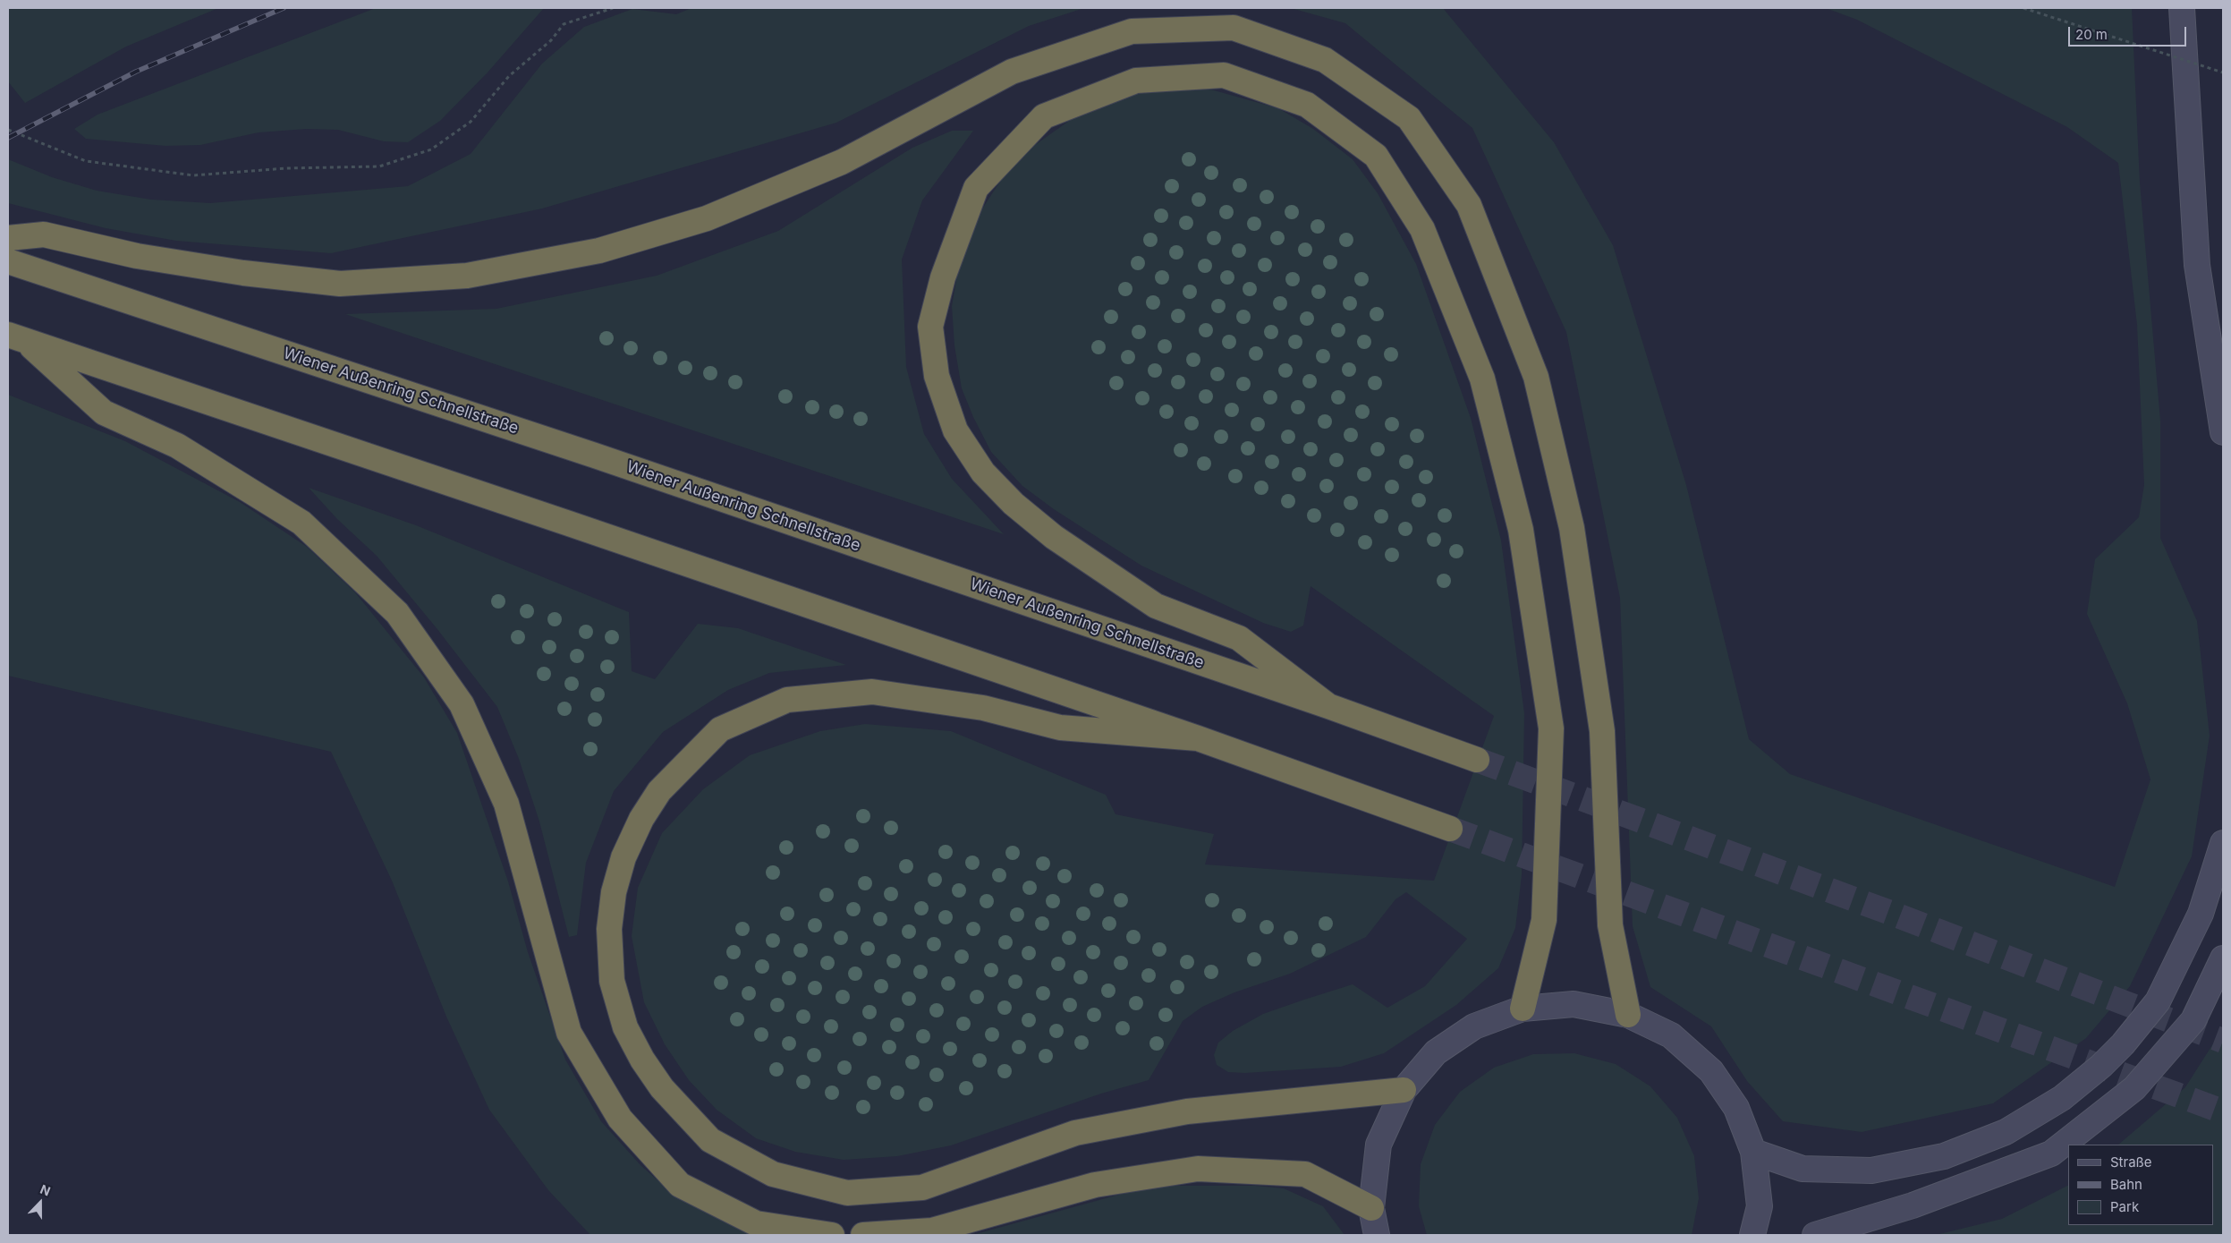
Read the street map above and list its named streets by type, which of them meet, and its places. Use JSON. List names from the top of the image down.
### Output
{
  "streets": {
    "highway": ["Wiener Außenring Schnellstraße"]
  },
  "legend": ["Straße", "Bahn", "Park"],
  "scale_bar": "20 m",
  "north": "top"
}
